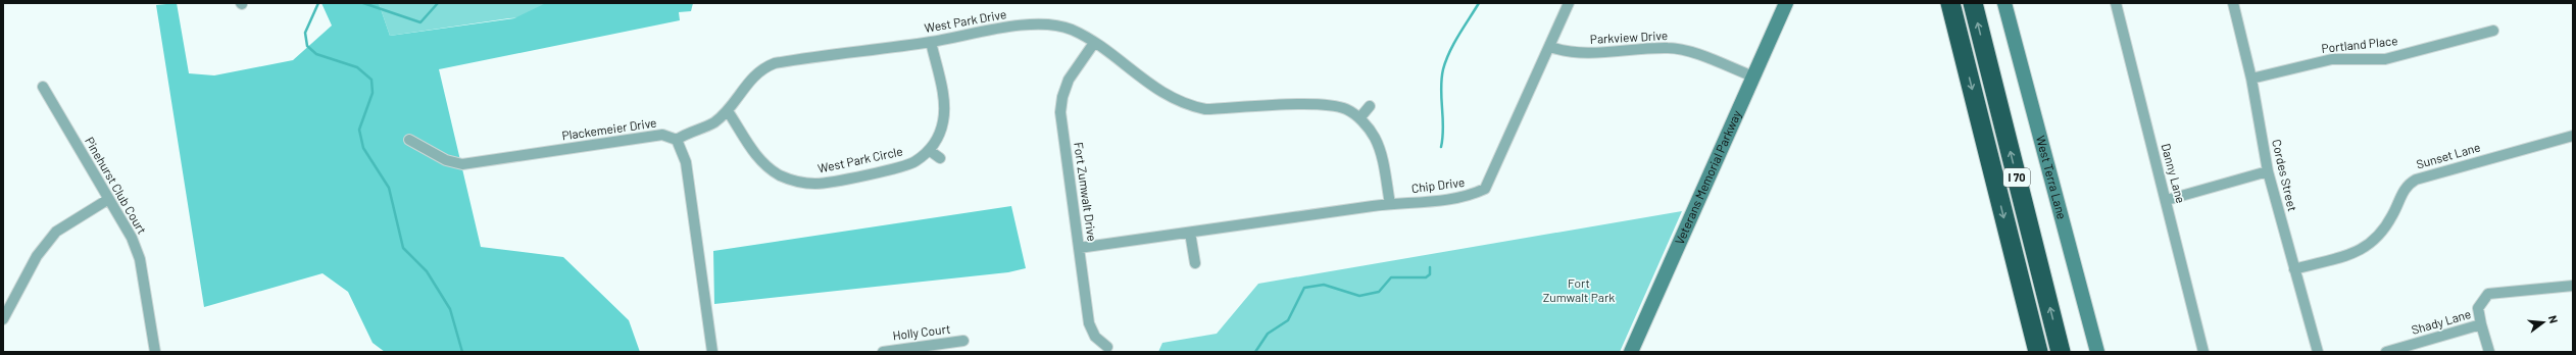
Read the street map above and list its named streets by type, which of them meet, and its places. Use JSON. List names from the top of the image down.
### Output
{
  "streets": {
    "highway": ["I 70"],
    "street": [
      "West Park Drive",
      "Parkview Drive",
      "Portland Place",
      "Plackemeier Drive",
      "Sunset Lane",
      "West Park Circle",
      "Danny Lane",
      "Cordes Street",
      "Veterans Memorial Parkway",
      "West Terra Lane",
      "Pinehurst Club Court",
      "Chip Drive",
      "Fort Zumwalt Drive",
      "Shady Lane",
      "Holly Court"
    ]
  },
  "crossings": [
    ["West Park Drive", "Plackemeier Drive"],
    ["West Park Drive", "West Park Circle"],
    ["West Park Drive", "Chip Drive"],
    ["West Park Drive", "Fort Zumwalt Drive"],
    ["Parkview Drive", "Veterans Memorial Parkway"],
    ["Parkview Drive", "Chip Drive"],
    ["Portland Place", "Cordes Street"],
    ["Sunset Lane", "Cordes Street"],
    ["Chip Drive", "Fort Zumwalt Drive"]
  ],
  "parks": ["Fort Zumwalt Park"],
  "north": "right"
}
